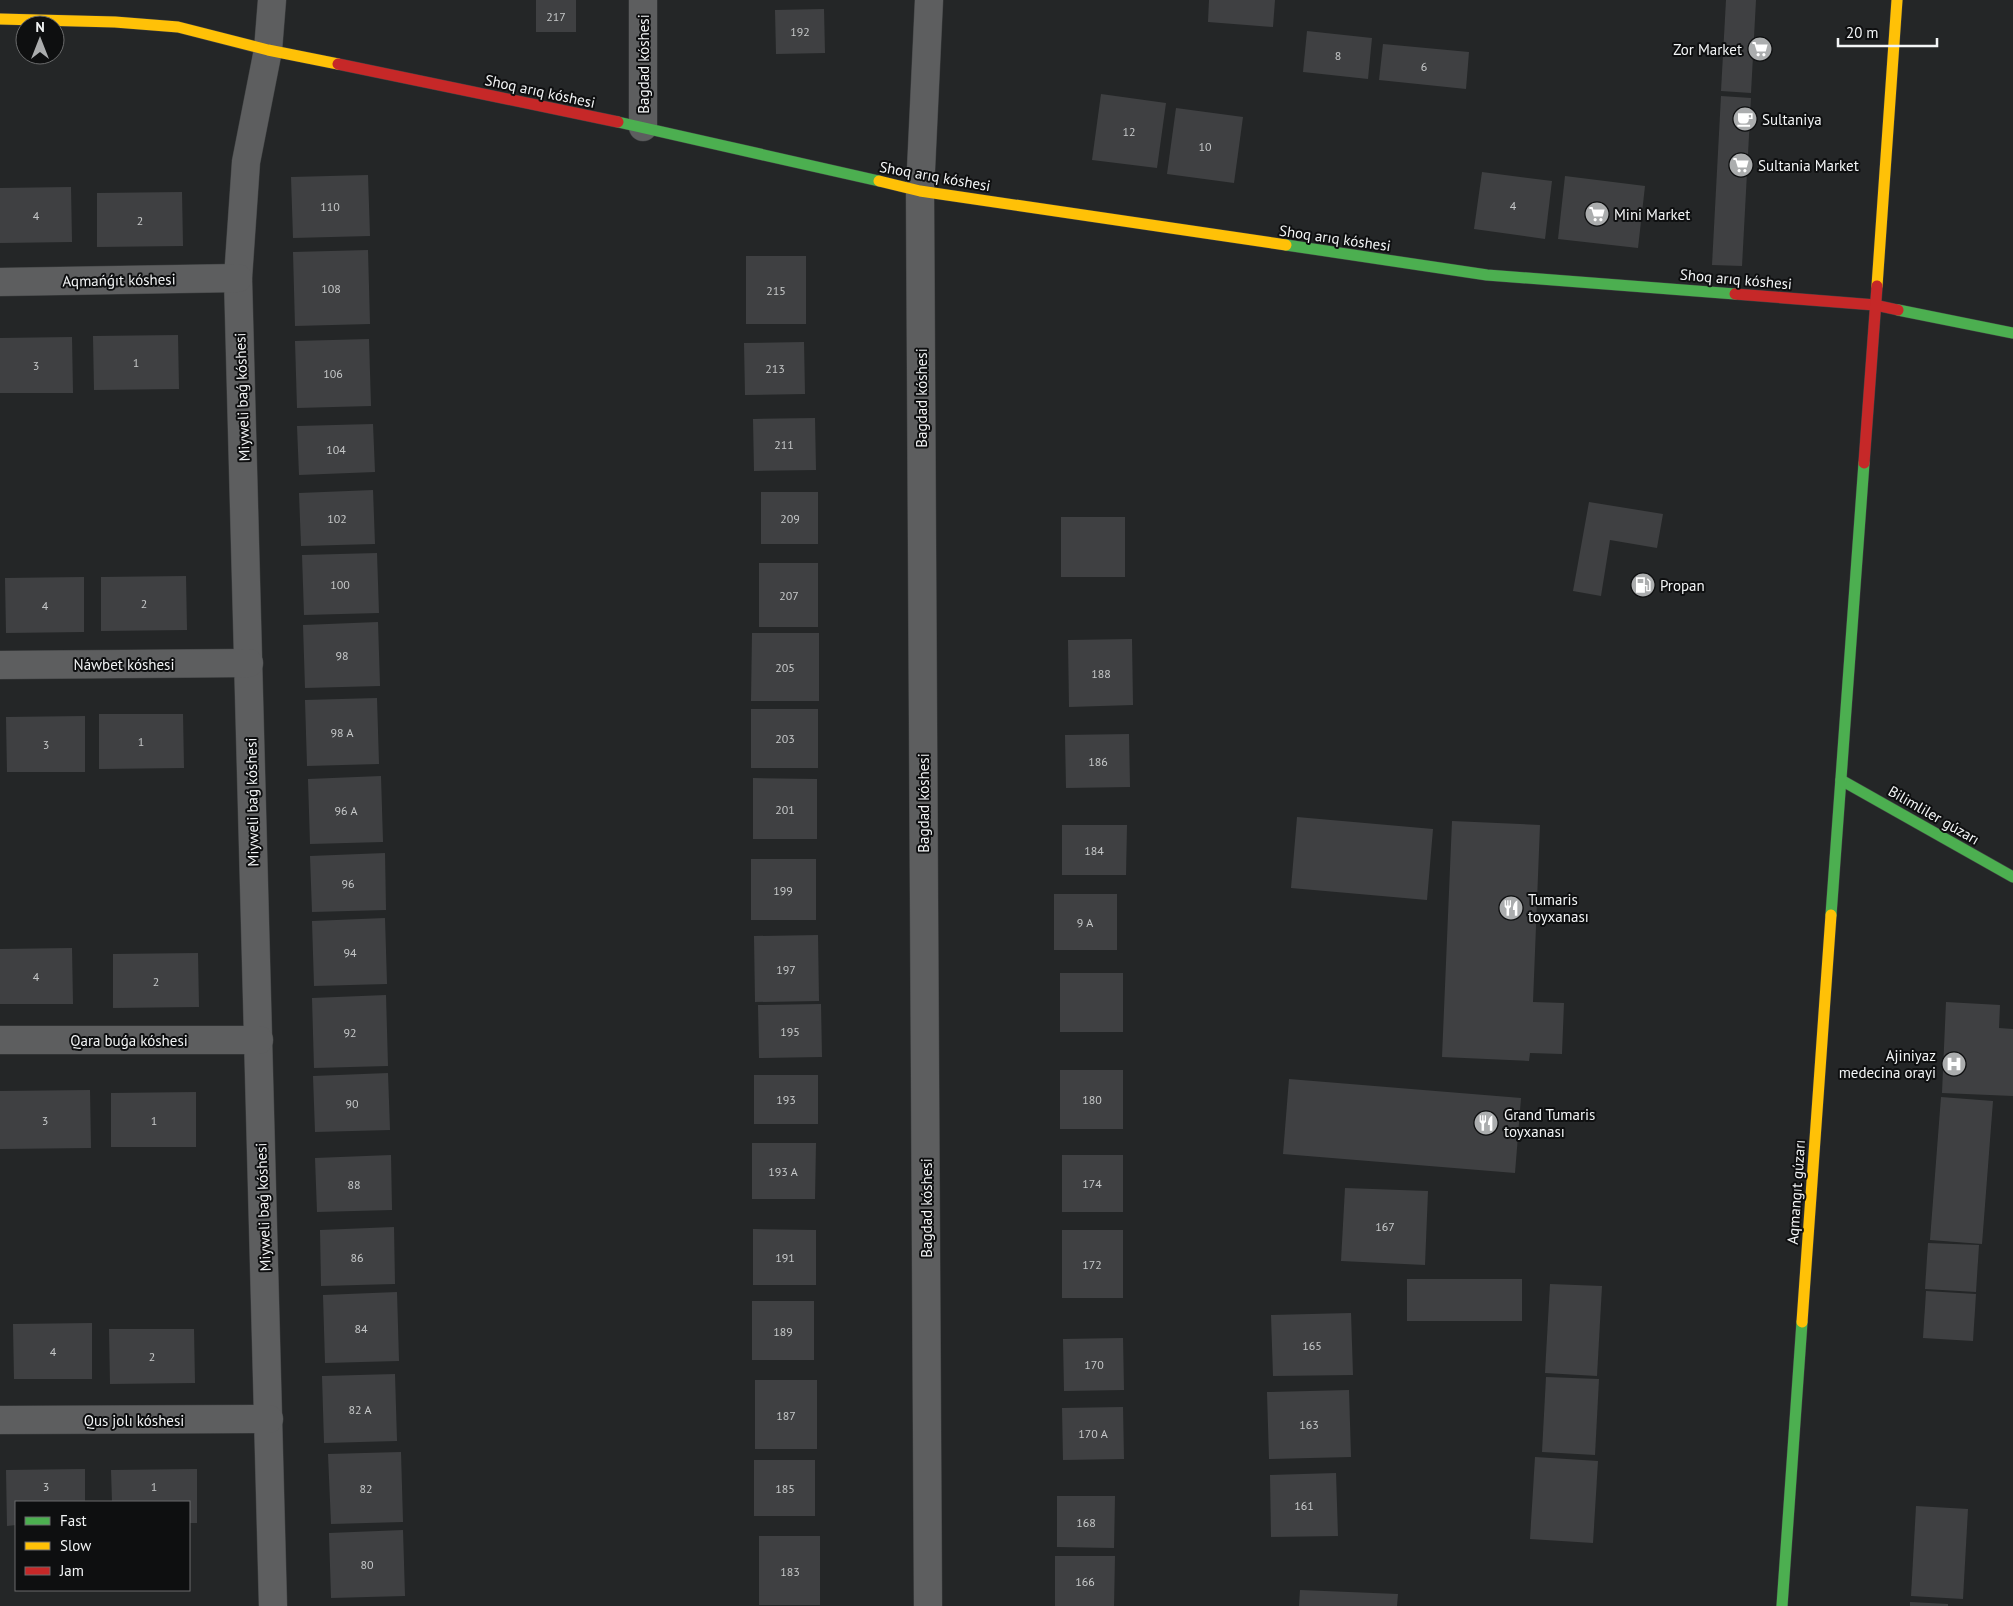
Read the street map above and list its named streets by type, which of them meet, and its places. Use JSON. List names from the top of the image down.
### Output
{
  "streets": {
    "street": [
      "Bagdad kóshesi",
      "Shoq arıq kóshesi",
      "Aqmańǵıt kóshesi",
      "Miyweli baǵ kóshesi",
      "Náwbet kóshesi",
      "Bilimliler gúzarı",
      "Qara buǵa kóshesi",
      "Aqmangıt gúzarı",
      "Qus jolı kóshesi"
    ]
  },
  "crossings": [
    ["Bagdad kóshesi", "Shoq arıq kóshesi"],
    ["Shoq arıq kóshesi", "Miyweli baǵ kóshesi"],
    ["Shoq arıq kóshesi", "Aqmangıt gúzarı"],
    ["Aqmańǵıt kóshesi", "Miyweli baǵ kóshesi"],
    ["Miyweli baǵ kóshesi", "Náwbet kóshesi"],
    ["Miyweli baǵ kóshesi", "Qara buǵa kóshesi"],
    ["Miyweli baǵ kóshesi", "Qus jolı kóshesi"],
    ["Bilimliler gúzarı", "Aqmangıt gúzarı"]
  ],
  "places": {
    "supermarket": ["Zor Market", "Sultania Market", "Mini Market"],
    "cafe": ["Sultaniya"],
    "fuel station": ["Propan"],
    "restaurant": ["Tumaris toyxanası", "Grand Tumaris toyxanası"],
    "hospital": ["Ajiniyaz medecina orayi"]
  },
  "house_numbers": [
    "217",
    "192",
    "8",
    "6",
    "12",
    "10",
    "4",
    "110",
    "4",
    "2",
    "108",
    "215",
    "1",
    "3",
    "213",
    "106",
    "211",
    "104",
    "102",
    "209",
    "100",
    "207",
    "2",
    "4",
    "98",
    "205",
    "188",
    "98 А",
    "203",
    "1",
    "3",
    "186",
    "201",
    "96 А",
    "184",
    "96",
    "199",
    "9 А",
    "94",
    "197",
    "4",
    "2",
    "195",
    "92",
    "193",
    "180",
    "90",
    "3",
    "1",
    "193 А",
    "174",
    "88",
    "167",
    "86",
    "191",
    "172",
    "84",
    "189",
    "165",
    "4",
    "2",
    "170",
    "82 А",
    "187",
    "163",
    "170 А",
    "3",
    "1",
    "82",
    "185",
    "161",
    "168",
    "80",
    "183",
    "166"
  ],
  "legend": ["Fast", "Slow", "Jam"],
  "scale_bar": "20 m",
  "north": "top"
}
